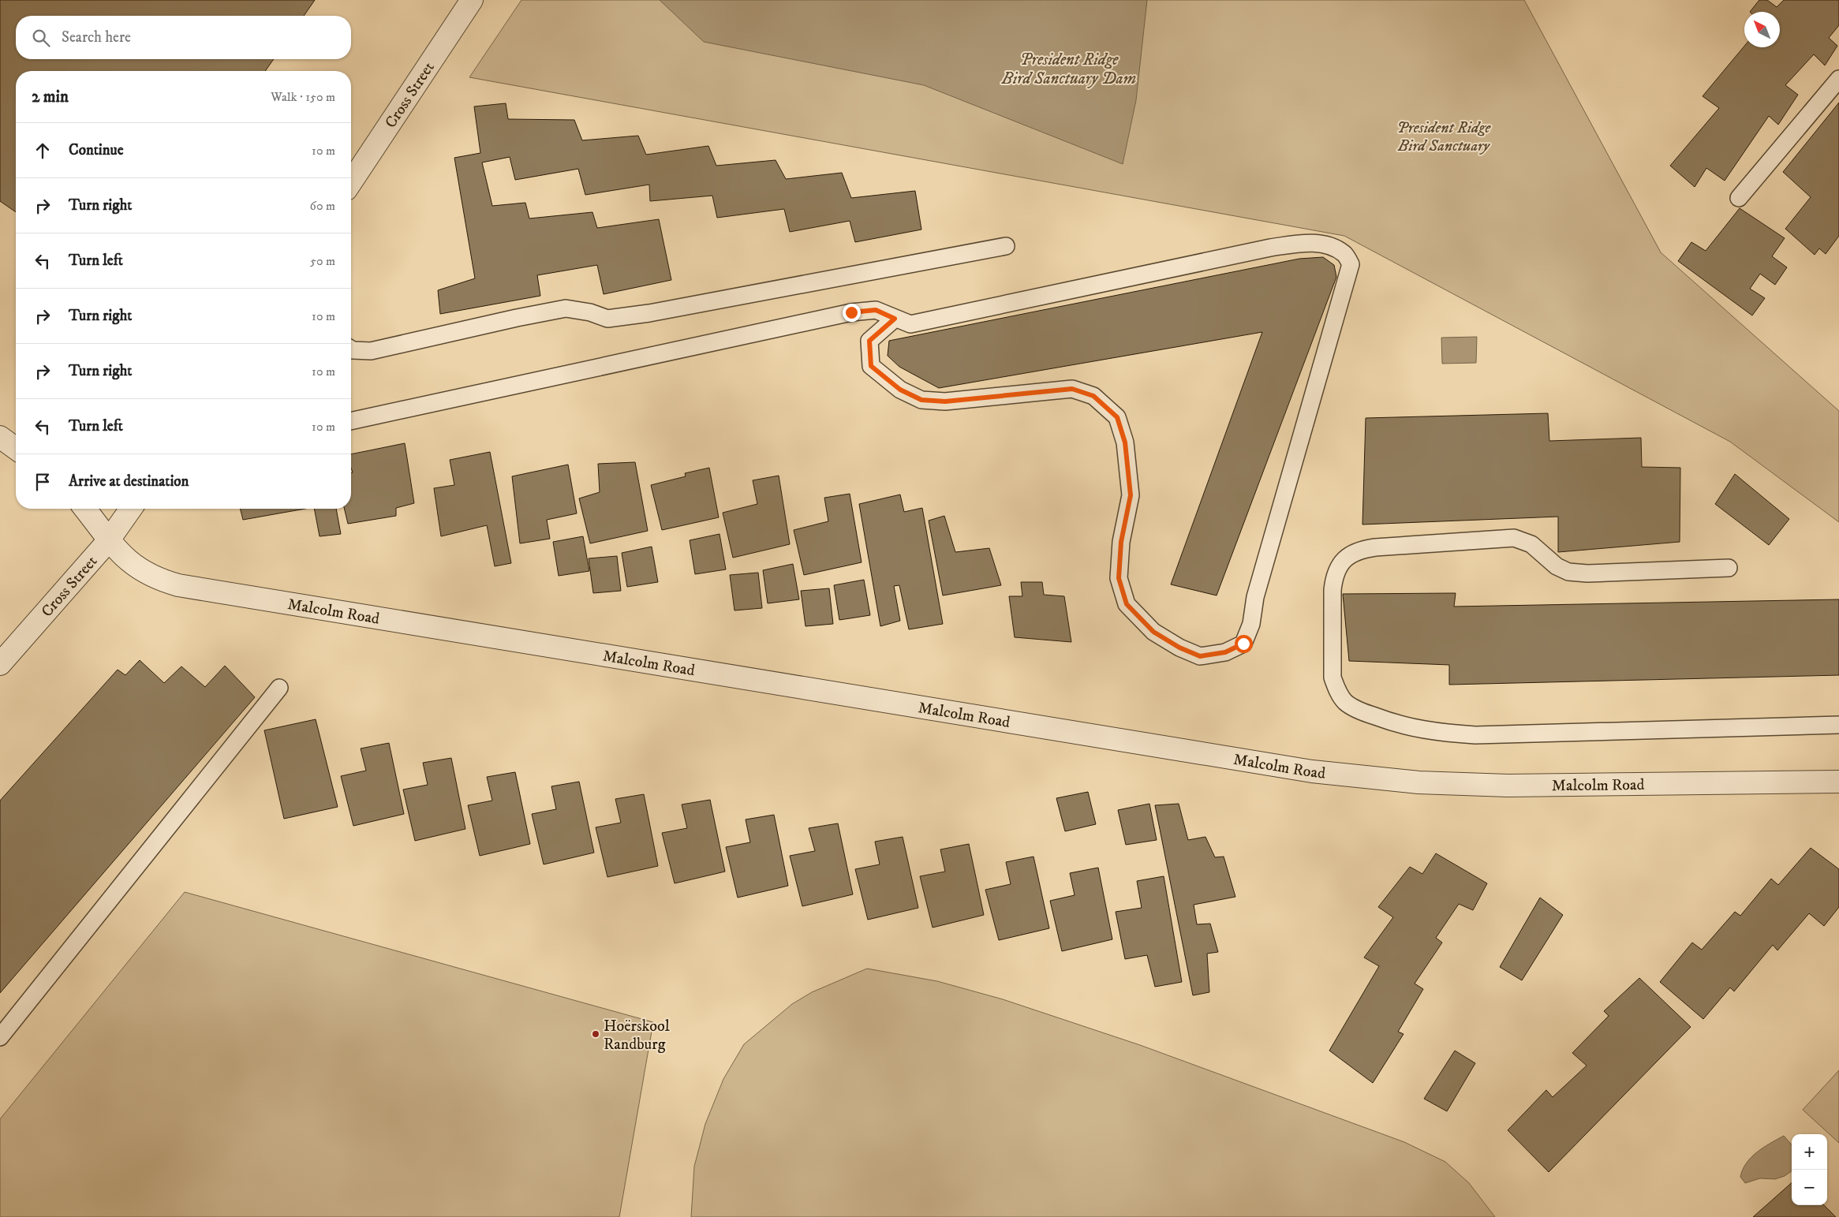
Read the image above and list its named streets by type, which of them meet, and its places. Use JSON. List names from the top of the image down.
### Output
{
  "streets": {
    "street": ["Cross Street", "Malcolm Road"]
  },
  "crossings": [
    ["Cross Street", "Malcolm Road"]
  ],
  "water": ["President Ridge Bird Sanctuary Dam"],
  "parks": ["President Ridge Bird Sanctuary"],
  "places": ["Hoërskool Randburg"],
  "north": "top left",
  "page": {
    "search": "Search here",
    "heading": ["2 min", "Walk · 150 m"],
    "list": [
      ["Continue", "10 m"],
      ["Turn right", "60 m"],
      ["Turn left", "50 m"],
      ["Turn right", "10 m"],
      ["Turn right", "10 m"],
      ["Turn left", "10 m"],
      "Arrive at destination"
    ],
    "map_buttons": ["+", "−"]
  }
}
